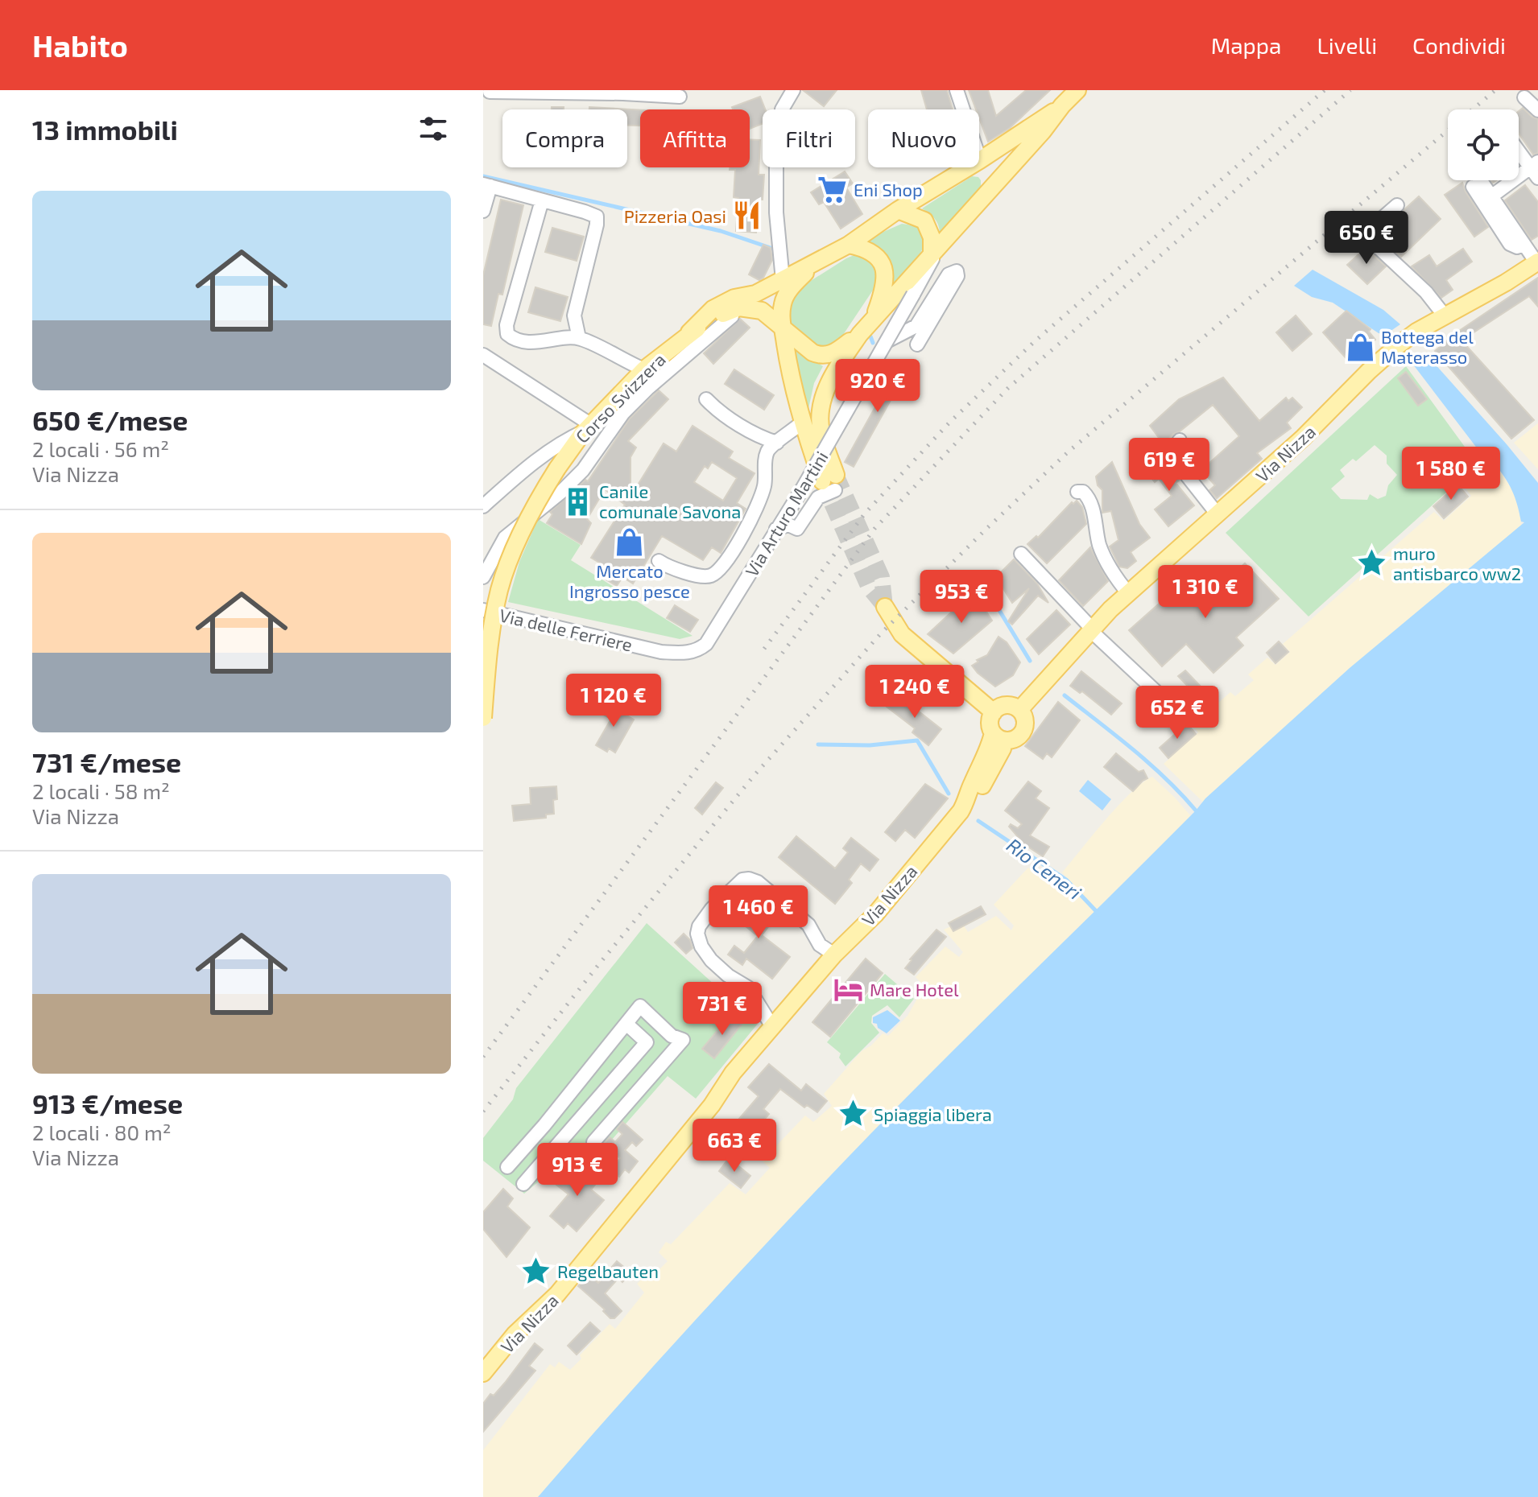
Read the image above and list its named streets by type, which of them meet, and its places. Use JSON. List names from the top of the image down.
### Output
{
  "streets": {
    "main road": ["Corso Svizzera", "Via Nizza"],
    "street": ["Via Arturo Martini", "Via delle Ferriere"]
  },
  "crossings": [
    ["Via Arturo Martini", "Via delle Ferriere"]
  ],
  "water": ["Rio Ceneri"],
  "places": {
    "supermarket": ["Eni Shop"],
    "restaurant": ["Pizzeria Oasi"],
    "shop": ["Bottega del Materasso", "Mercato Ingrosso pesce"],
    "building": ["Canile comunale Savona"],
    "place": ["muro antisbarco ww2", "Spiaggia libera", "Regelbauten"],
    "hotel": ["Mare Hotel"]
  },
  "page": {
    "header": "Habito",
    "nav": ["Mappa", "Livelli", "Condividi"],
    "heading": "13 immobili",
    "chip": [
      "Compra",
      "Affitta",
      "Filtri",
      "Nuovo"
    ],
    "list": [
      {
        "name": "650 €/mese",
        "note": "2 locali · 56 m² · Via Nizza"
      },
      {
        "name": "731 €/mese",
        "note": "2 locali · 58 m² · Via Nizza"
      },
      {
        "name": "913 €/mese",
        "note": "2 locali · 80 m² · Via Nizza"
      }
    ],
    "price": [
      "650 €",
      "920 €",
      "619 €",
      "1 580 €",
      "1 310 €",
      "953 €",
      "1 240 €",
      "1 120 €",
      "652 €",
      "1 460 €",
      "731 €",
      "663 €",
      "913 €"
    ]
  }
}
